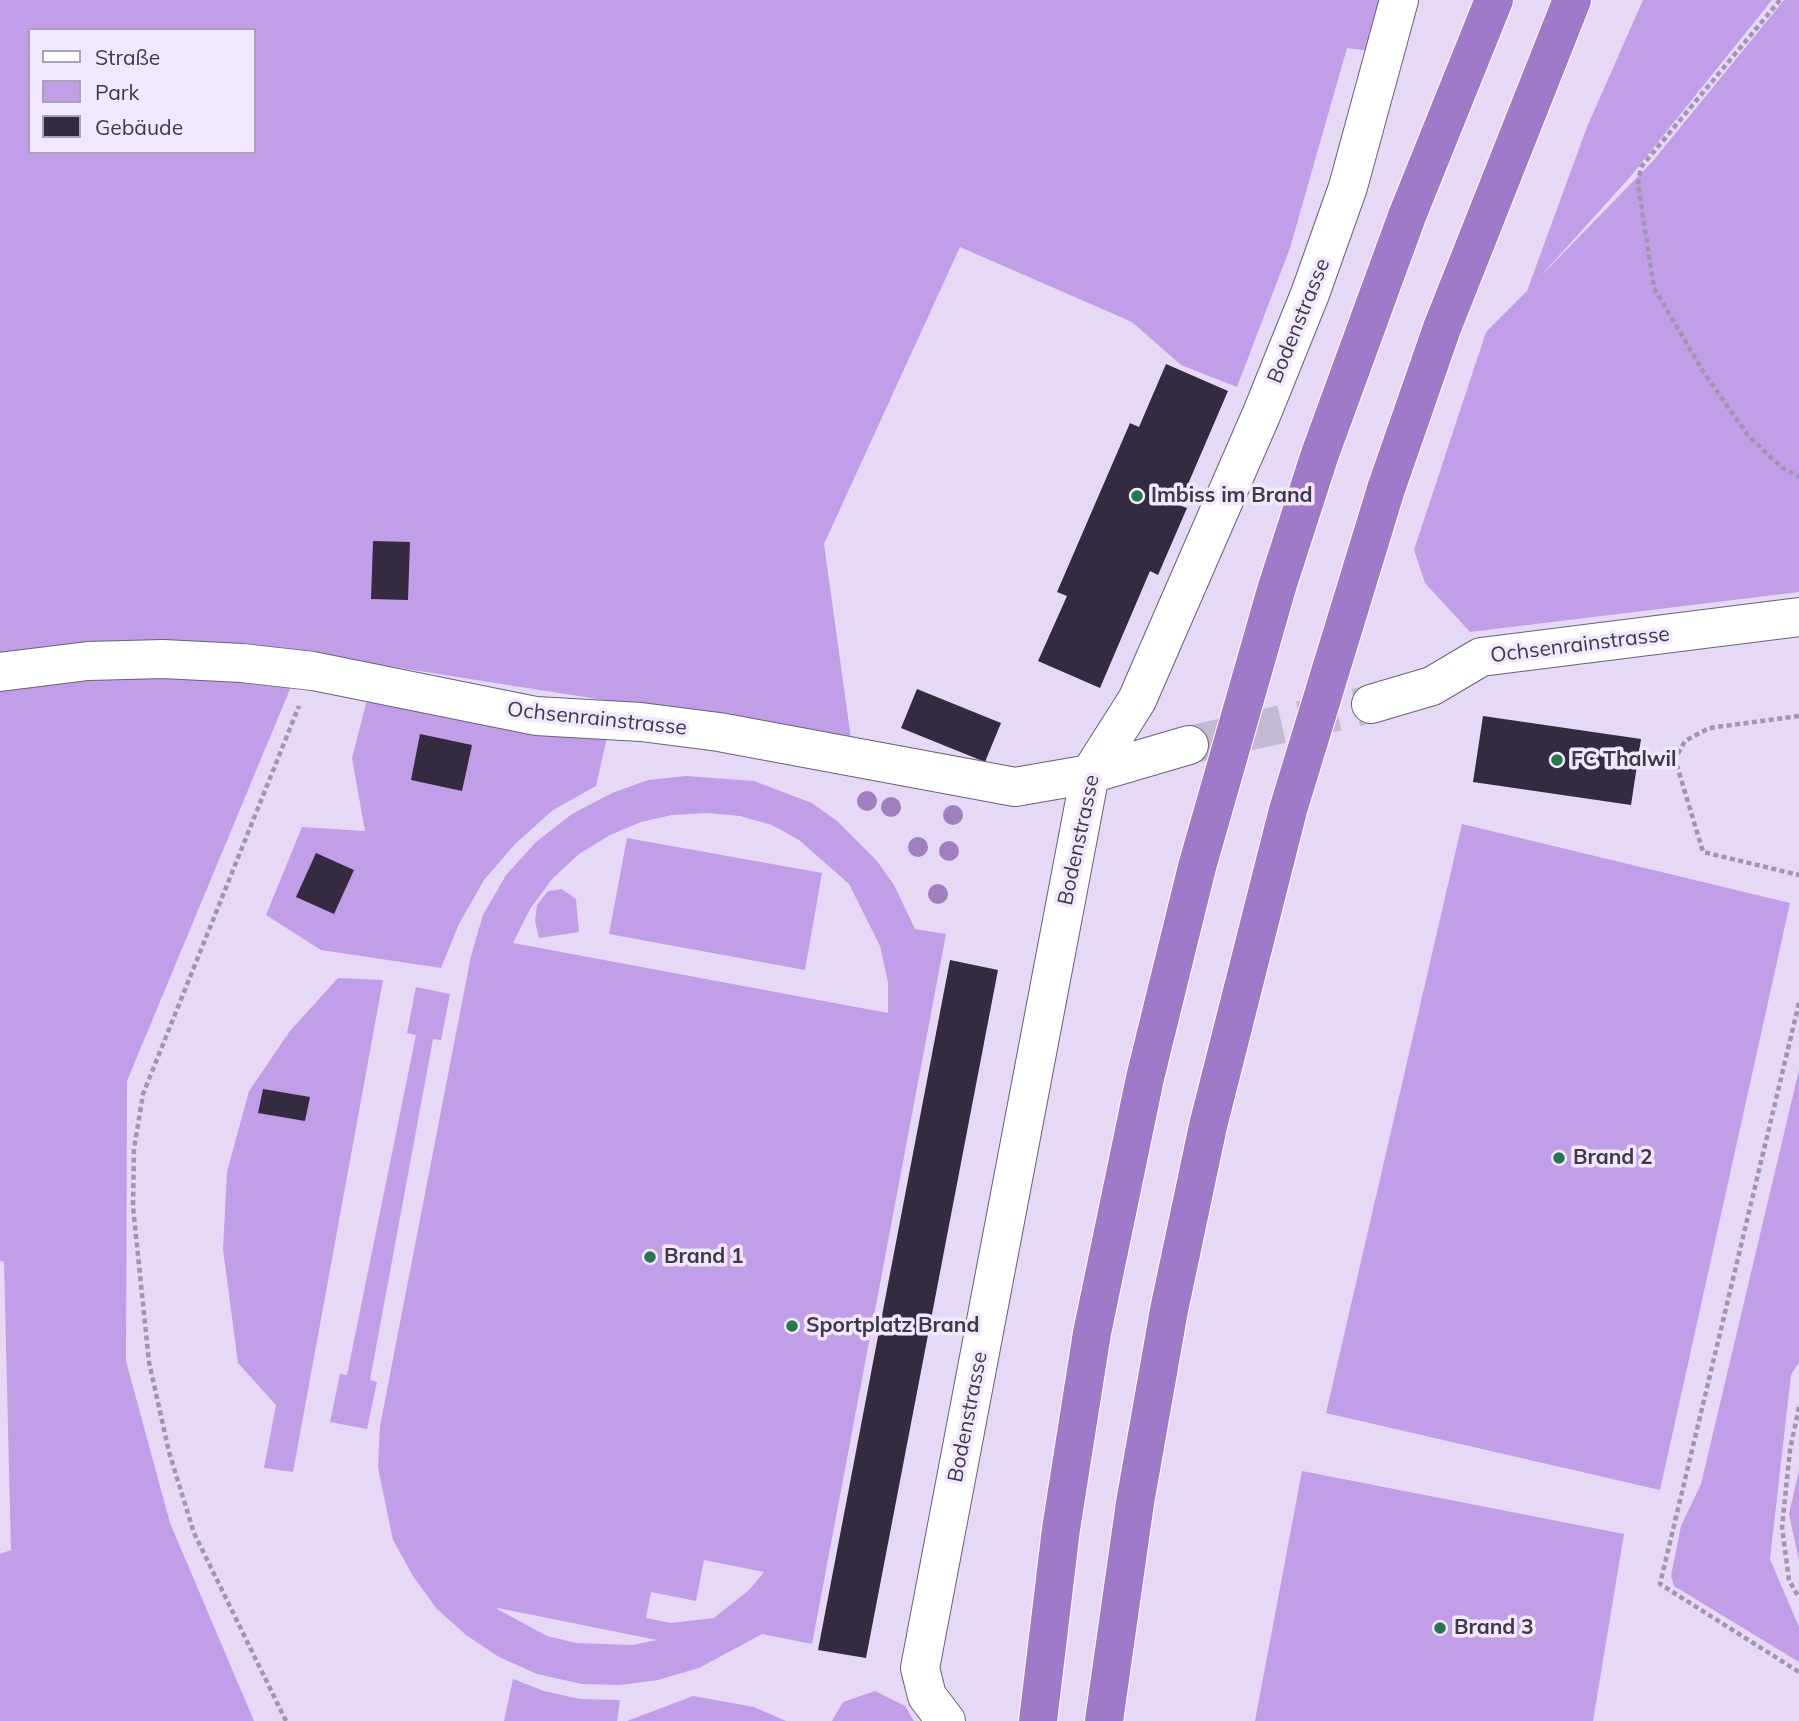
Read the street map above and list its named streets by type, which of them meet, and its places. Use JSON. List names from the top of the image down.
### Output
{
  "streets": {
    "street": ["Bodenstrasse", "Ochsenrainstrasse"]
  },
  "crossings": [
    ["Bodenstrasse", "Ochsenrainstrasse"]
  ],
  "places": [
    "Imbiss im Brand",
    "FC Thalwil",
    "Brand 2",
    "Brand 1",
    "Sportplatz Brand",
    "Brand 3"
  ],
  "legend": ["Straße", "Park", "Gebäude"]
}
